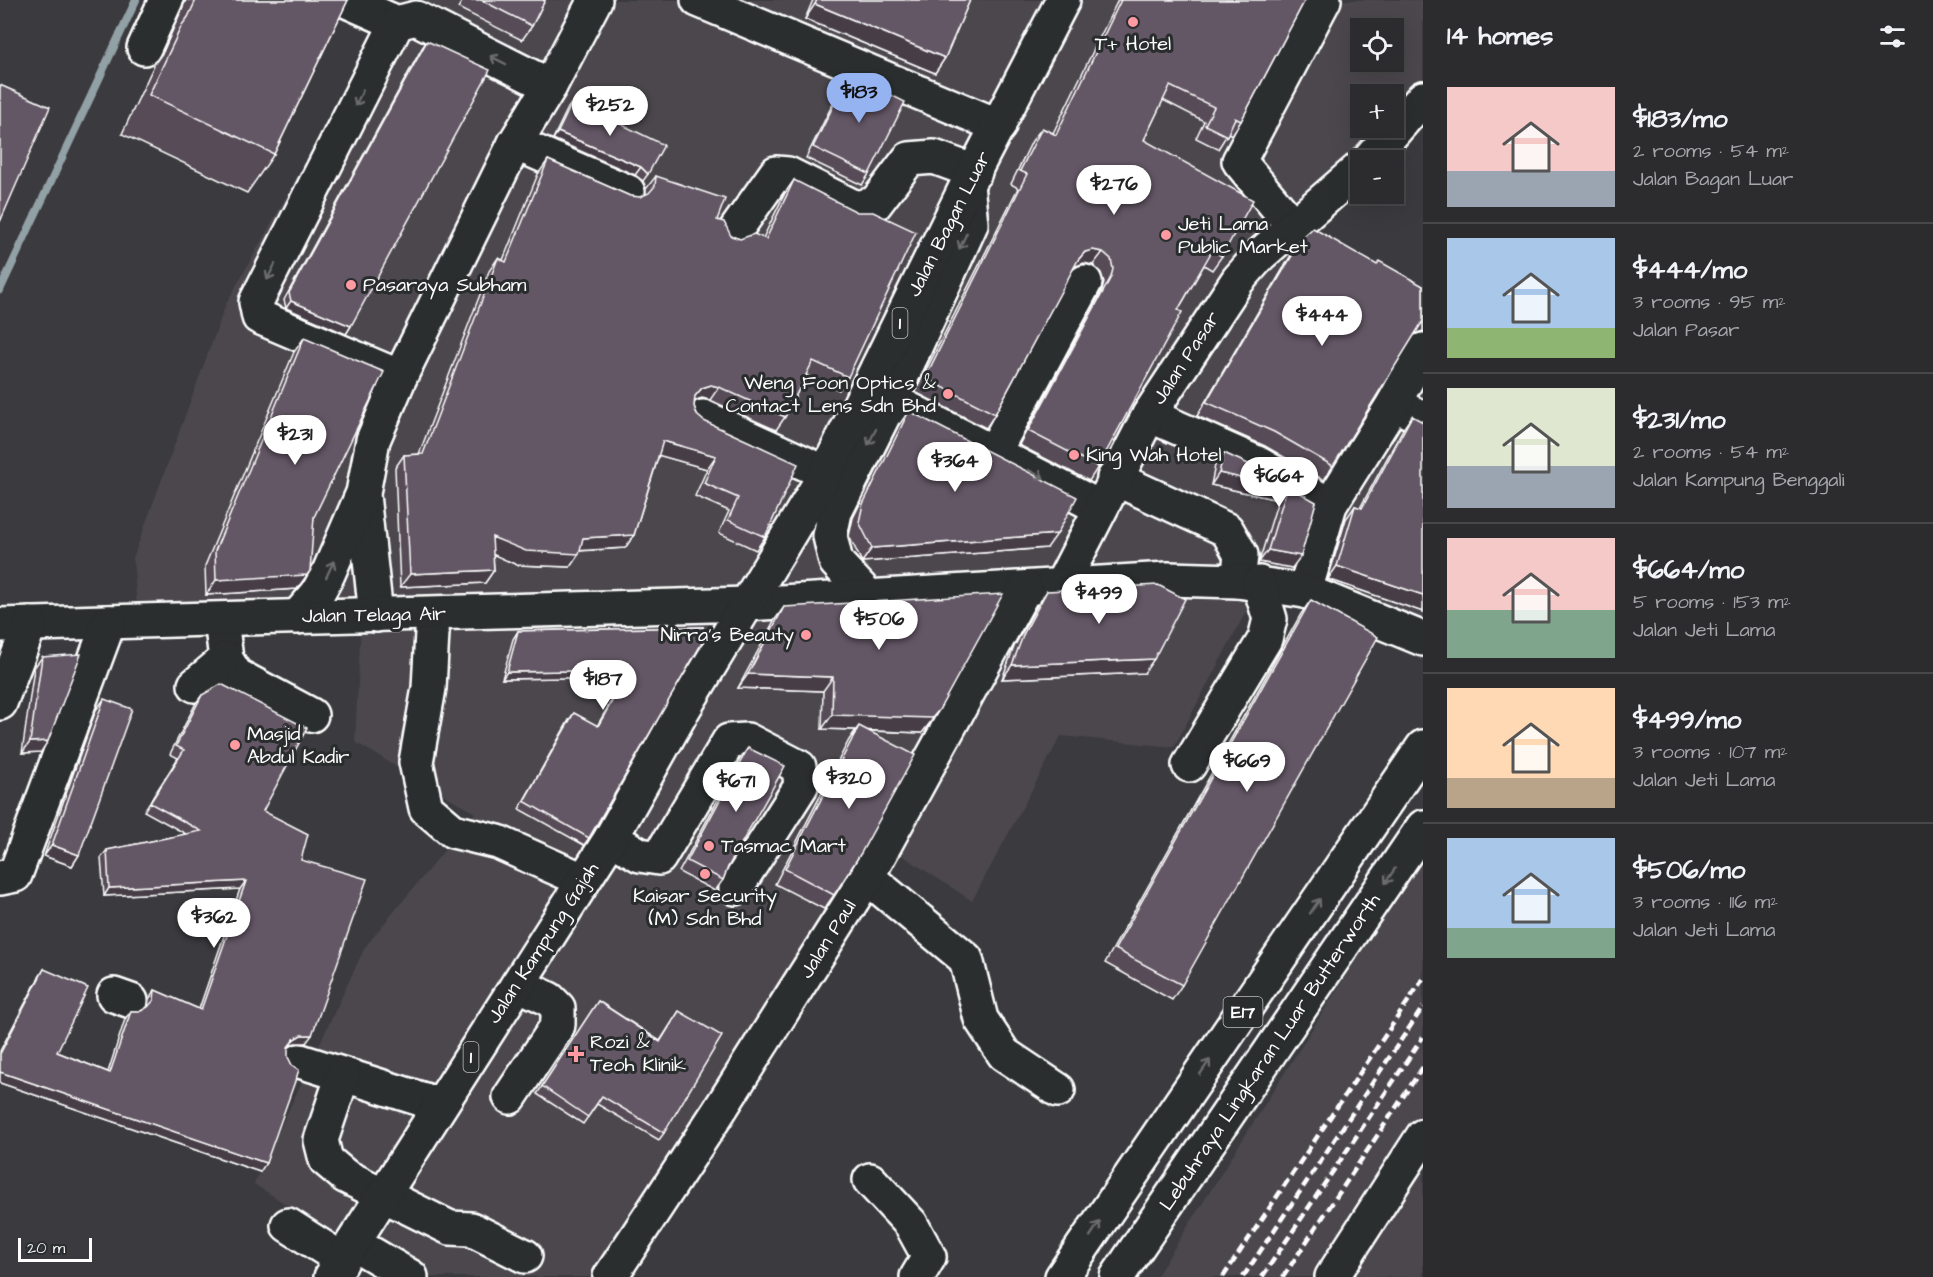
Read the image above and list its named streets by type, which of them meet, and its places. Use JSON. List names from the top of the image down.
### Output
{
  "streets": {
    "main road": [
      "Jalan Bagan Luar",
      "1",
      "Jalan Pasar",
      "Jalan Telaga Air",
      "Jalan Paul",
      "Jalan Kampung Gajah",
      "E17",
      "Lebuhraya Lingkaran Luar Butterworth"
    ]
  },
  "crossings": [
    ["Jalan Bagan Luar", "Jalan Telaga Air"],
    ["Jalan Bagan Luar", "Jalan Kampung Gajah"],
    ["Jalan Pasar", "Jalan Telaga Air"],
    ["Jalan Telaga Air", "Jalan Paul"],
    ["Jalan Telaga Air", "Jalan Kampung Gajah"]
  ],
  "places": {
    "other": [
      "T+ Hotel",
      "Jeti Lama Public Market",
      "Pasaraya Subham",
      "Weng Foon Optics & Contact Lens Sdn Bhd",
      "King Wah Hotel",
      "Nirra's Beauty",
      "Masjid Abdul Kadir",
      "Tasmac Mart",
      "Kaisar Security (M) Sdn Bhd"
    ],
    "health": ["Rozi & Teoh Klinik"]
  },
  "scale_bar": "20 m",
  "page": {
    "heading": "14 homes",
    "map_buttons": ["+", "−"],
    "list": [
      {
        "name": "$183/mo",
        "note": "2 rooms · 54 m² · Jalan Bagan Luar"
      },
      {
        "name": "$444/mo",
        "note": "3 rooms · 95 m² · Jalan Pasar"
      },
      {
        "name": "$231/mo",
        "note": "2 rooms · 54 m² · Jalan Kampung Benggali"
      },
      {
        "name": "$664/mo",
        "note": "5 rooms · 153 m² · Jalan Jeti Lama"
      },
      {
        "name": "$499/mo",
        "note": "3 rooms · 107 m² · Jalan Jeti Lama"
      },
      {
        "name": "$506/mo",
        "note": "3 rooms · 116 m² · Jalan Jeti Lama"
      }
    ],
    "price": [
      "$183",
      "$252",
      "$276",
      "$444",
      "$231",
      "$364",
      "$664",
      "$499",
      "$506",
      "$187",
      "$669",
      "$320",
      "$671",
      "$362"
    ],
    "scale": "20 m"
  }
}
